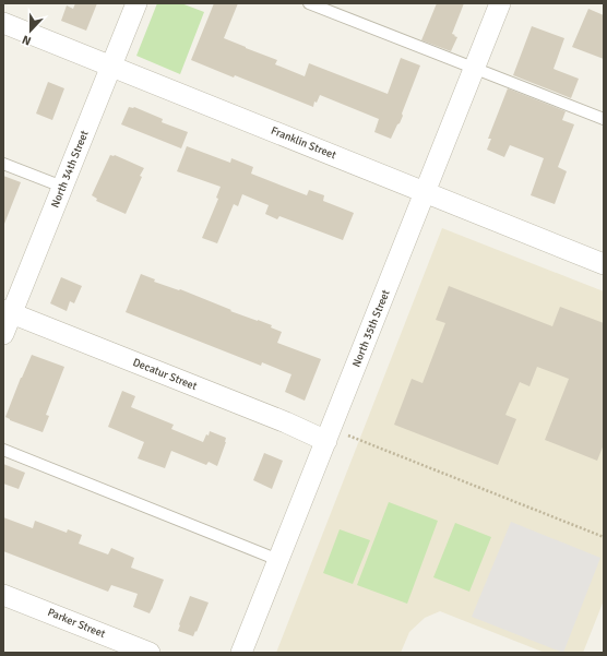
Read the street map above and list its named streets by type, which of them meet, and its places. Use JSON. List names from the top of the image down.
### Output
{
  "streets": {
    "street": [
      "Franklin Street",
      "North 34th Street",
      "North 35th Street",
      "Decatur Street",
      "Parker Street"
    ]
  },
  "crossings": [
    ["Franklin Street", "North 34th Street"],
    ["Franklin Street", "North 35th Street"],
    ["North 34th Street", "Decatur Street"],
    ["North 35th Street", "Decatur Street"]
  ],
  "north": "bottom"
}
